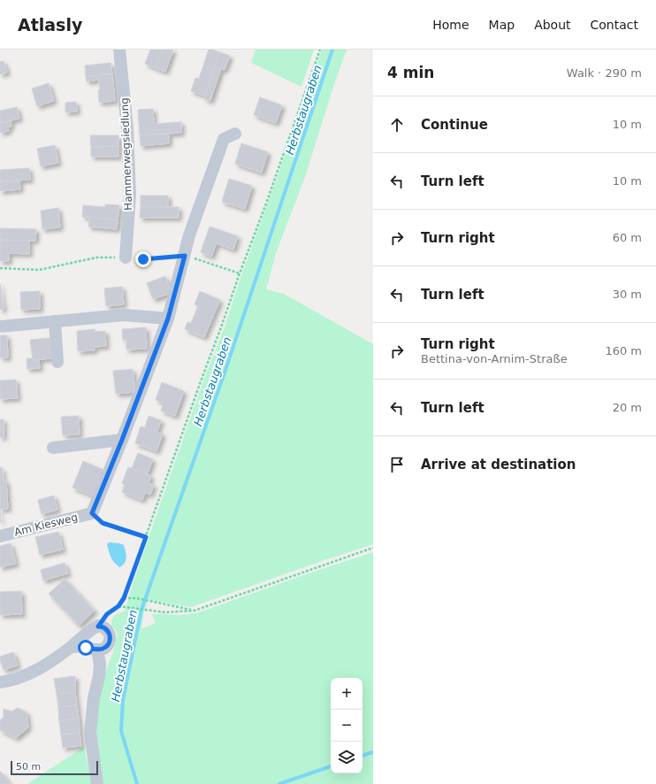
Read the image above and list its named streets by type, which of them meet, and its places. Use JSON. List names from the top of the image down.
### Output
{
  "streets": {
    "street": ["Hammerwegsiedlung", "Am Kiesweg"]
  },
  "water": ["Herbstaugraben"],
  "scale_bar": "50 m",
  "page": {
    "header": "Atlasly",
    "nav": [
      "Home",
      "Map",
      "About",
      "Contact"
    ],
    "heading": ["4 min", "Walk · 290 m"],
    "list": [
      ["Continue", "10 m"],
      ["Turn left", "10 m"],
      ["Turn right", "60 m"],
      ["Turn left", "30 m"],
      ["Turn right", "Bettina-von-Arnim-Straße", "160 m"],
      ["Turn left", "20 m"],
      "Arrive at destination"
    ],
    "map_buttons": ["+", "−"],
    "scale": "50 m"
  }
}
